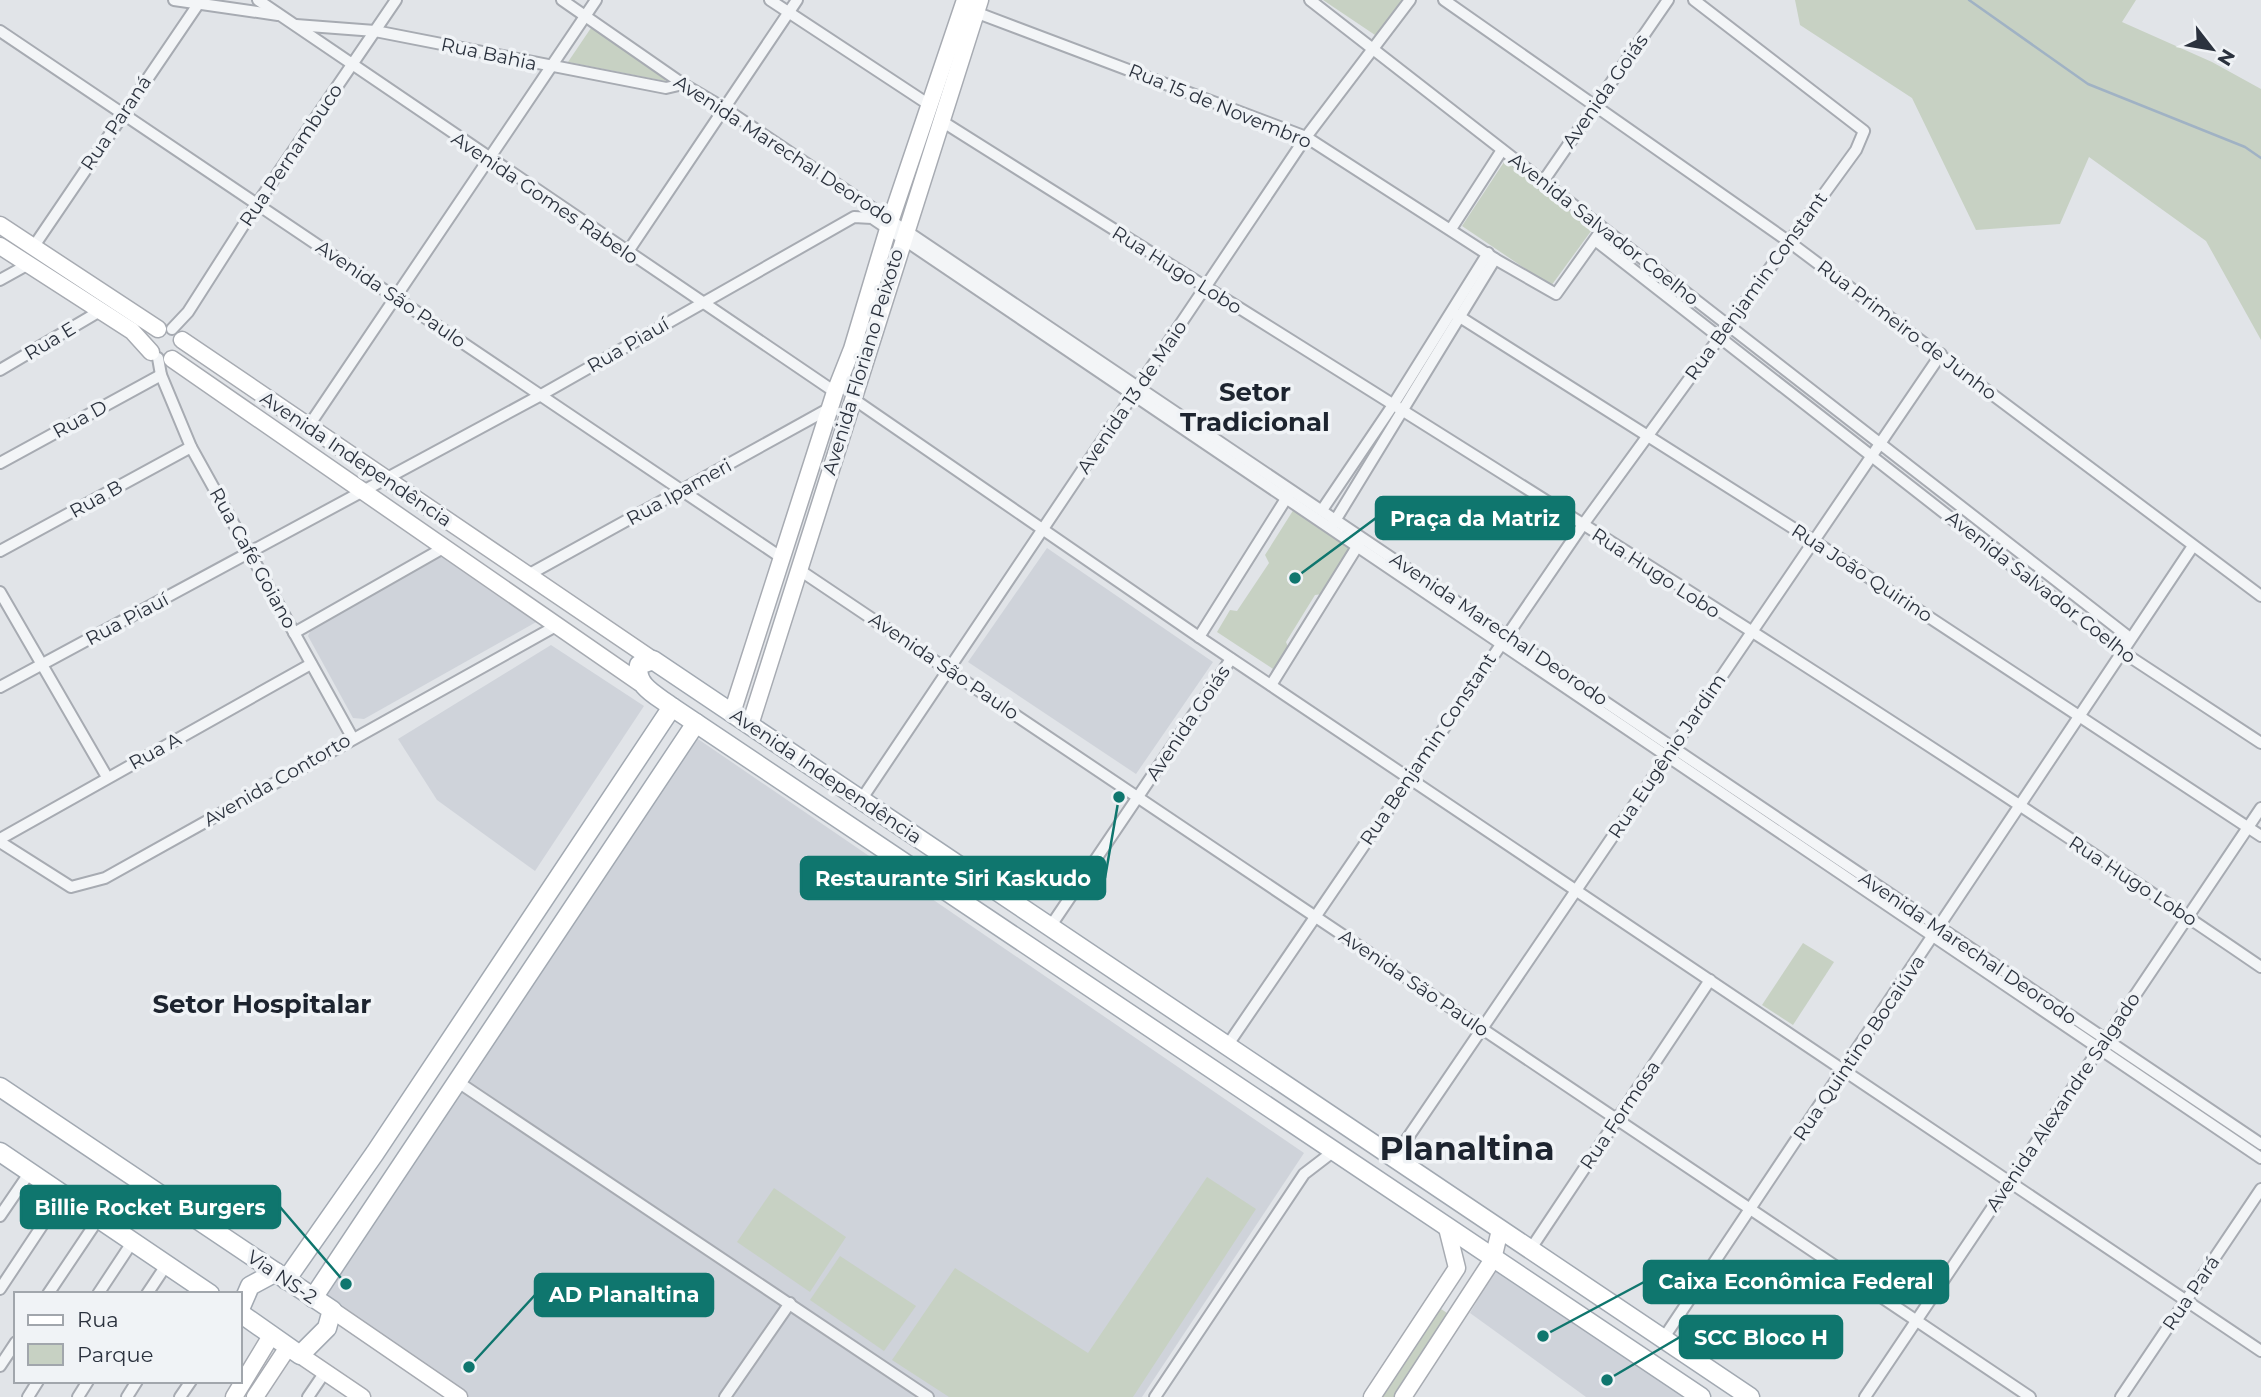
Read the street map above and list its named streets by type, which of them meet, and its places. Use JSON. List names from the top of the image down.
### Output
{
  "streets": {
    "main road": ["Avenida Independência", "Via NS-2"],
    "street": [
      "Rua Bahia",
      "Avenida Goiás",
      "Rua 15 de Novembro",
      "Rua Paraná",
      "Avenida Marechal Deorodo",
      "Rua Pernambuco",
      "Avenida Gomes Rabelo",
      "Avenida Salvador Coelho",
      "Rua Hugo Lobo",
      "Rua Benjamin Constant",
      "Avenida São Paulo",
      "Rua Primeiro de Junho",
      "Rua E",
      "Rua Piauí",
      "Avenida Floriano Peixoto",
      "Avenida 13 de Maio",
      "Rua D",
      "Rua Ipameri",
      "Rua B",
      "Rua Café Goiano",
      "Rua João Quirino",
      "Rua A",
      "Rua Eugênio Jardim",
      "Avenida Contorto",
      "Rua Quintino Bocaiúva",
      "Avenida Alexandre Salgado",
      "Rua Formosa",
      "Rua Pará"
    ]
  },
  "crossings": [
    ["Rua Bahia", "Avenida Marechal Deorodo"],
    ["Rua Bahia", "Rua Pernambuco"],
    ["Rua Bahia", "Avenida Gomes Rabelo"],
    ["Avenida Goiás", "Avenida Salvador Coelho"],
    ["Avenida Goiás", "Avenida São Paulo"],
    ["Avenida Goiás", "Rua Primeiro de Junho"],
    ["Avenida Goiás", "Avenida Independência"],
    ["Rua 15 de Novembro", "Avenida Salvador Coelho"],
    ["Rua 15 de Novembro", "Avenida Floriano Peixoto"],
    ["Rua 15 de Novembro", "Avenida 13 de Maio"],
    ["Rua Paraná", "Avenida São Paulo"],
    ["Rua Paraná", "Avenida Independência"],
    ["Avenida Marechal Deorodo", "Rua Benjamin Constant"],
    ["Avenida Marechal Deorodo", "Rua Piauí"],
    ["Avenida Marechal Deorodo", "Avenida Floriano Peixoto"],
    ["Avenida Marechal Deorodo", "Avenida 13 de Maio"],
    ["Avenida Marechal Deorodo", "Rua Eugênio Jardim"],
    ["Avenida Marechal Deorodo", "Rua Quintino Bocaiúva"],
    ["Avenida Marechal Deorodo", "Avenida Alexandre Salgado"],
    ["Rua Pernambuco", "Avenida Gomes Rabelo"],
    ["Rua Pernambuco", "Avenida São Paulo"],
    ["Rua Pernambuco", "Avenida Independência"],
    ["Avenida Gomes Rabelo", "Rua Piauí"],
    ["Avenida Gomes Rabelo", "Avenida Floriano Peixoto"],
    ["Avenida Salvador Coelho", "Rua Benjamin Constant"],
    ["Avenida Salvador Coelho", "Avenida 13 de Maio"],
    ["Avenida Salvador Coelho", "Rua Eugênio Jardim"],
    ["Avenida Salvador Coelho", "Rua Quintino Bocaiúva"],
    ["Rua Hugo Lobo", "Rua Benjamin Constant"],
    ["Rua Hugo Lobo", "Avenida Floriano Peixoto"],
    ["Rua Hugo Lobo", "Avenida 13 de Maio"],
    ["Rua Hugo Lobo", "Rua Eugênio Jardim"],
    ["Rua Hugo Lobo", "Rua Quintino Bocaiúva"],
    ["Rua Hugo Lobo", "Avenida Alexandre Salgado"],
    ["Rua Benjamin Constant", "Avenida São Paulo"],
    ["Rua Benjamin Constant", "Rua Primeiro de Junho"],
    ["Rua Benjamin Constant", "Avenida Independência"],
    ["Rua Benjamin Constant", "Rua João Quirino"],
    ["Avenida São Paulo", "Rua Piauí"],
    ["Avenida São Paulo", "Avenida Floriano Peixoto"],
    ["Avenida São Paulo", "Avenida 13 de Maio"],
    ["Avenida São Paulo", "Rua Ipameri"],
    ["Avenida São Paulo", "Rua Eugênio Jardim"],
    ["Avenida São Paulo", "Rua Quintino Bocaiúva"],
    ["Avenida São Paulo", "Avenida Alexandre Salgado"],
    ["Avenida São Paulo", "Rua Formosa"],
    ["Rua Primeiro de Junho", "Rua Eugênio Jardim"],
    ["Rua Primeiro de Junho", "Rua Quintino Bocaiúva"],
    ["Rua E", "Avenida Independência"],
    ["Rua Piauí", "Avenida Independência"],
    ["Rua Piauí", "Rua Café Goiano"],
    ["Avenida Floriano Peixoto", "Avenida Independência"],
    ["Avenida Floriano Peixoto", "Rua Ipameri"],
    ["Avenida 13 de Maio", "Avenida Independência"],
    ["Rua D", "Rua Café Goiano"],
    ["Avenida Independência", "Rua Ipameri"],
    ["Avenida Independência", "Rua Café Goiano"],
    ["Avenida Independência", "Rua Eugênio Jardim"],
    ["Avenida Independência", "Avenida Contorto"],
    ["Avenida Independência", "Rua Quintino Bocaiúva"],
    ["Avenida Independência", "Rua Formosa"],
    ["Rua B", "Rua Café Goiano"],
    ["Rua Café Goiano", "Rua A"],
    ["Rua Café Goiano", "Avenida Contorto"],
    ["Rua João Quirino", "Rua Eugênio Jardim"],
    ["Rua João Quirino", "Rua Quintino Bocaiúva"],
    ["Rua João Quirino", "Avenida Alexandre Salgado"],
    ["Rua A", "Avenida Contorto"]
  ],
  "districts": ["Setor Tradicional", "Setor Hospitalar", "Planaltina"],
  "places": [
    "Praça da Matriz",
    "Restaurante Siri Kaskudo",
    "Billie Rocket Burgers",
    "Caixa Econômica Federal",
    "AD Planaltina",
    "SCC Bloco H"
  ],
  "legend": ["Rua", "Parque"],
  "north": "bottom right"
}
